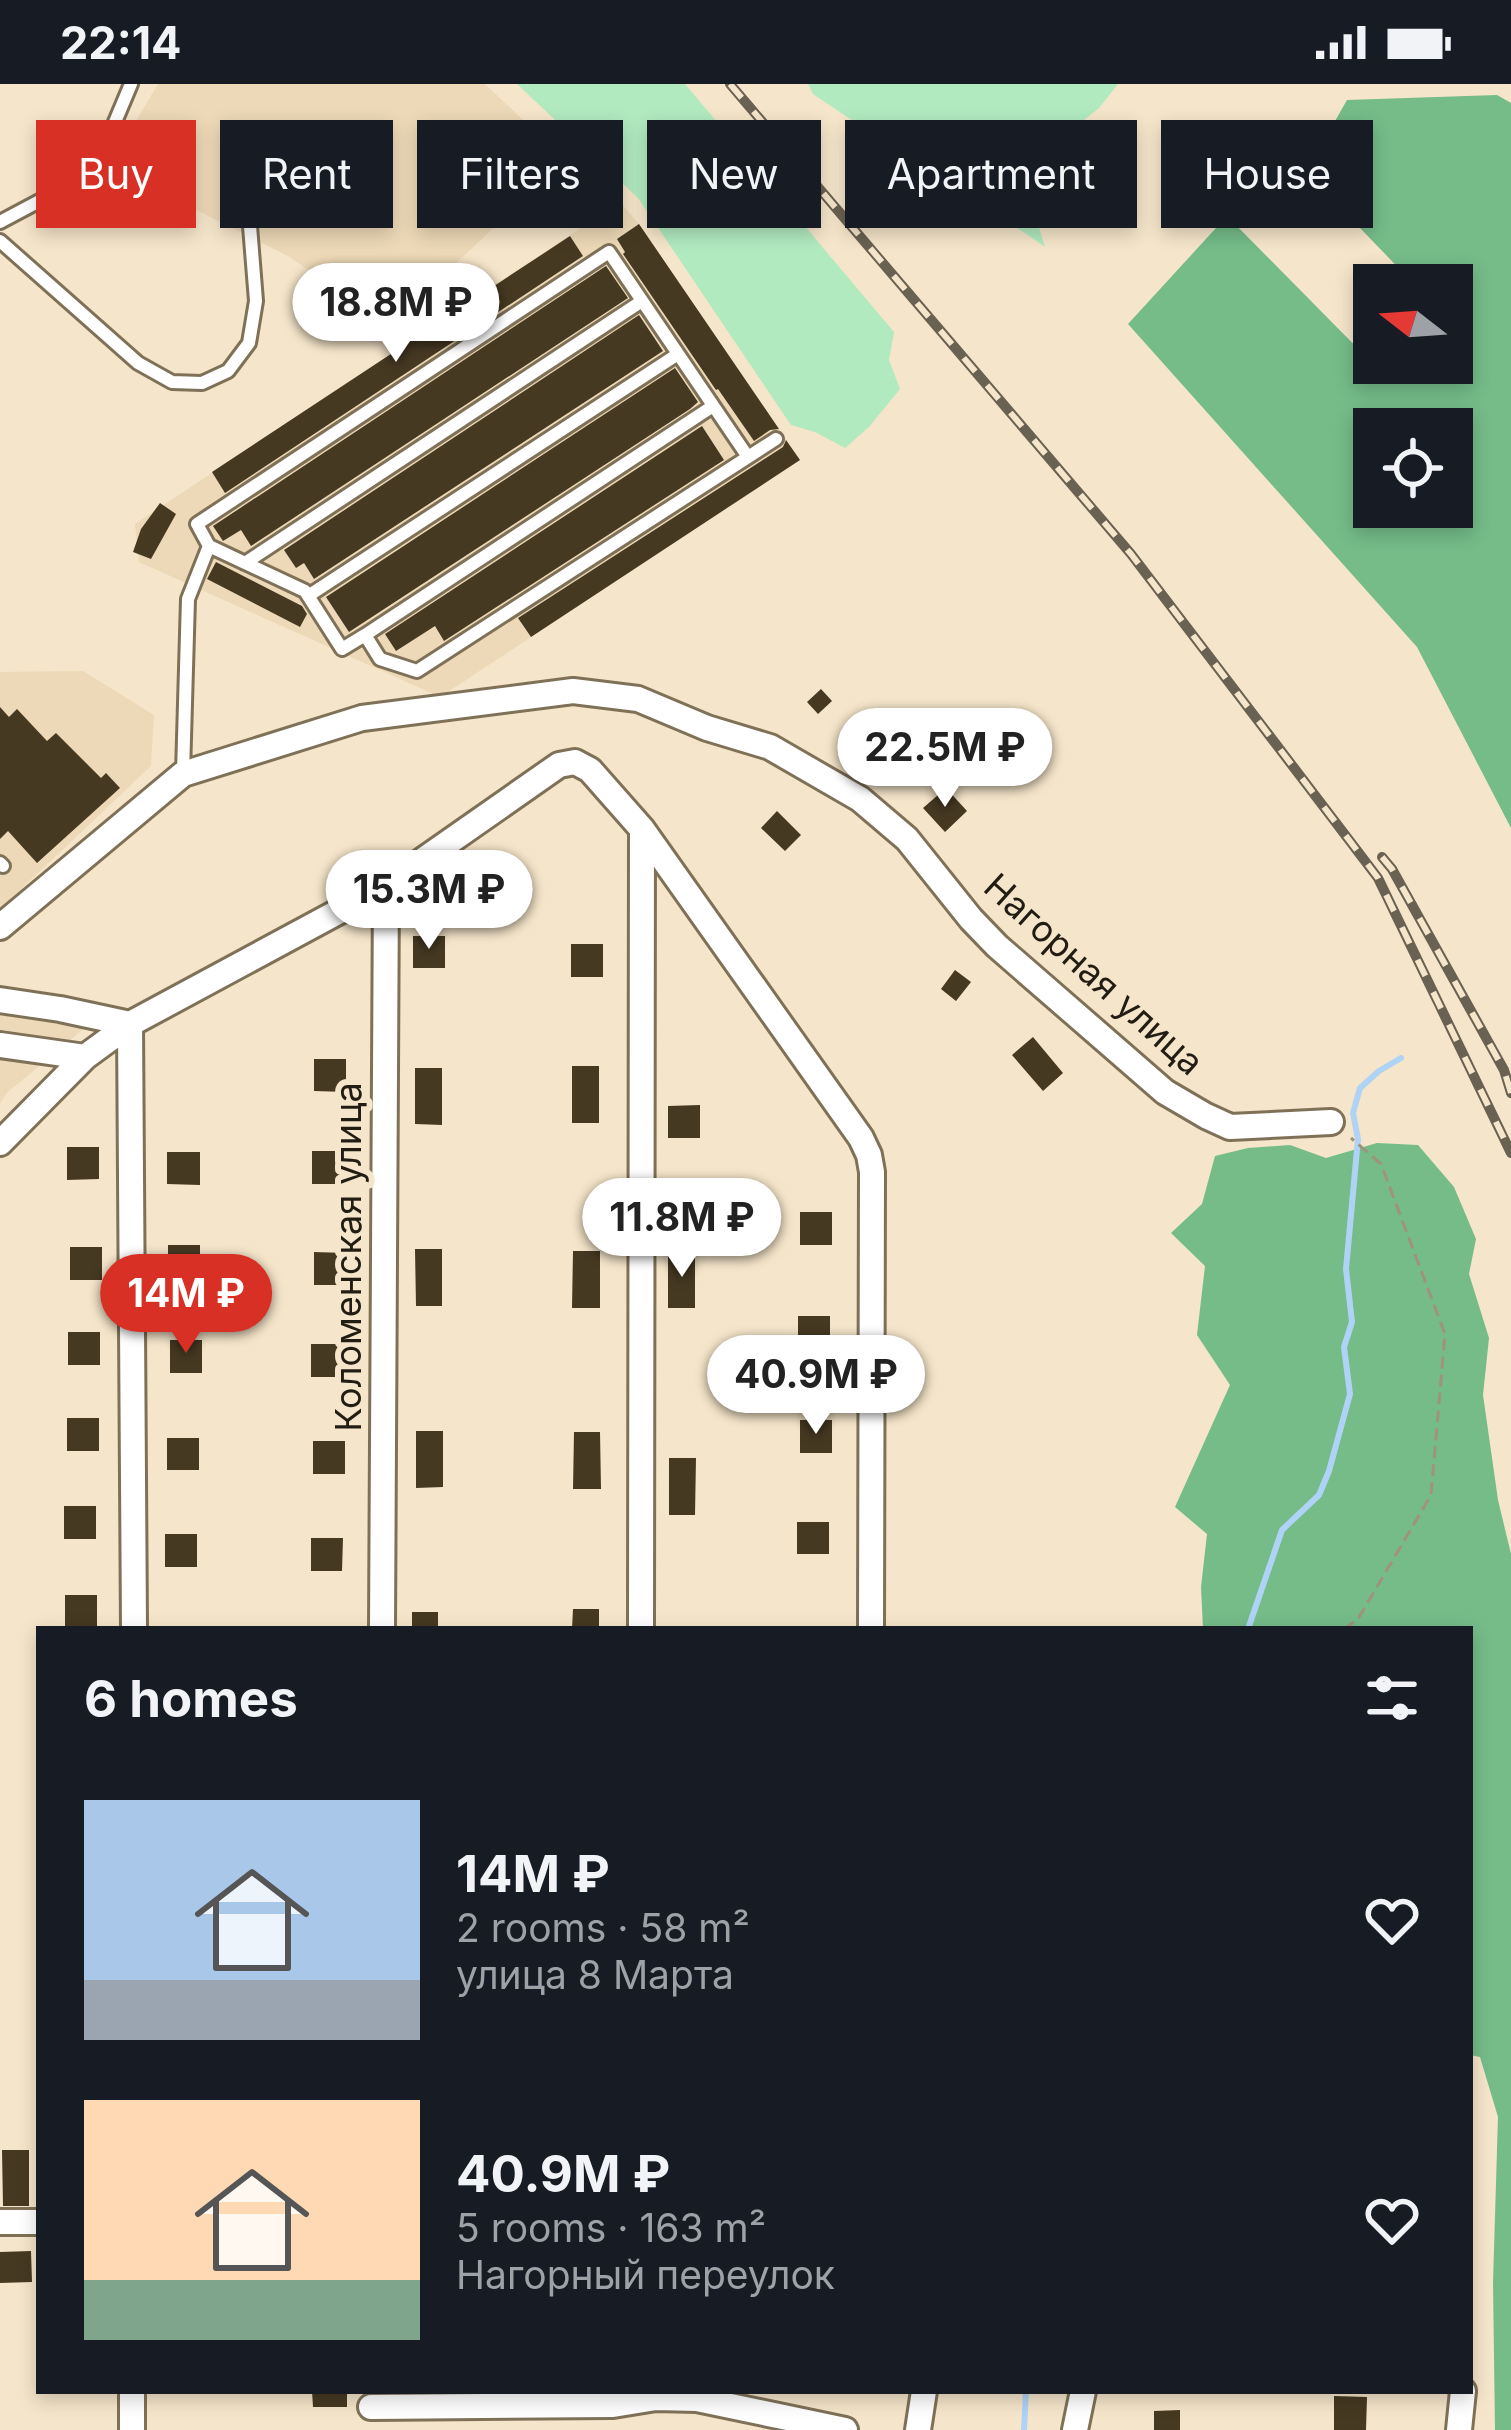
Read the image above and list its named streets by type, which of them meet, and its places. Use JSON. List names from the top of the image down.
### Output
{
  "streets": {
    "street": ["Нагорная улица", "Коломенская улица"]
  },
  "north": "left",
  "page": {
    "status": "22:14",
    "chip": [
      "Buy",
      "Rent",
      "Filters",
      "New",
      "Apartment",
      "House"
    ],
    "price": [
      "18.8M ₽",
      "22.5M ₽",
      "15.3M ₽",
      "11.8M ₽",
      "14M ₽",
      "40.9M ₽"
    ],
    "heading": "6 homes",
    "list": [
      {
        "name": "14M ₽",
        "note": "2 rooms · 58 m² · улица 8 Марта"
      },
      {
        "name": "40.9M ₽",
        "note": "5 rooms · 163 m² · Нагорный переулок"
      }
    ]
  }
}
